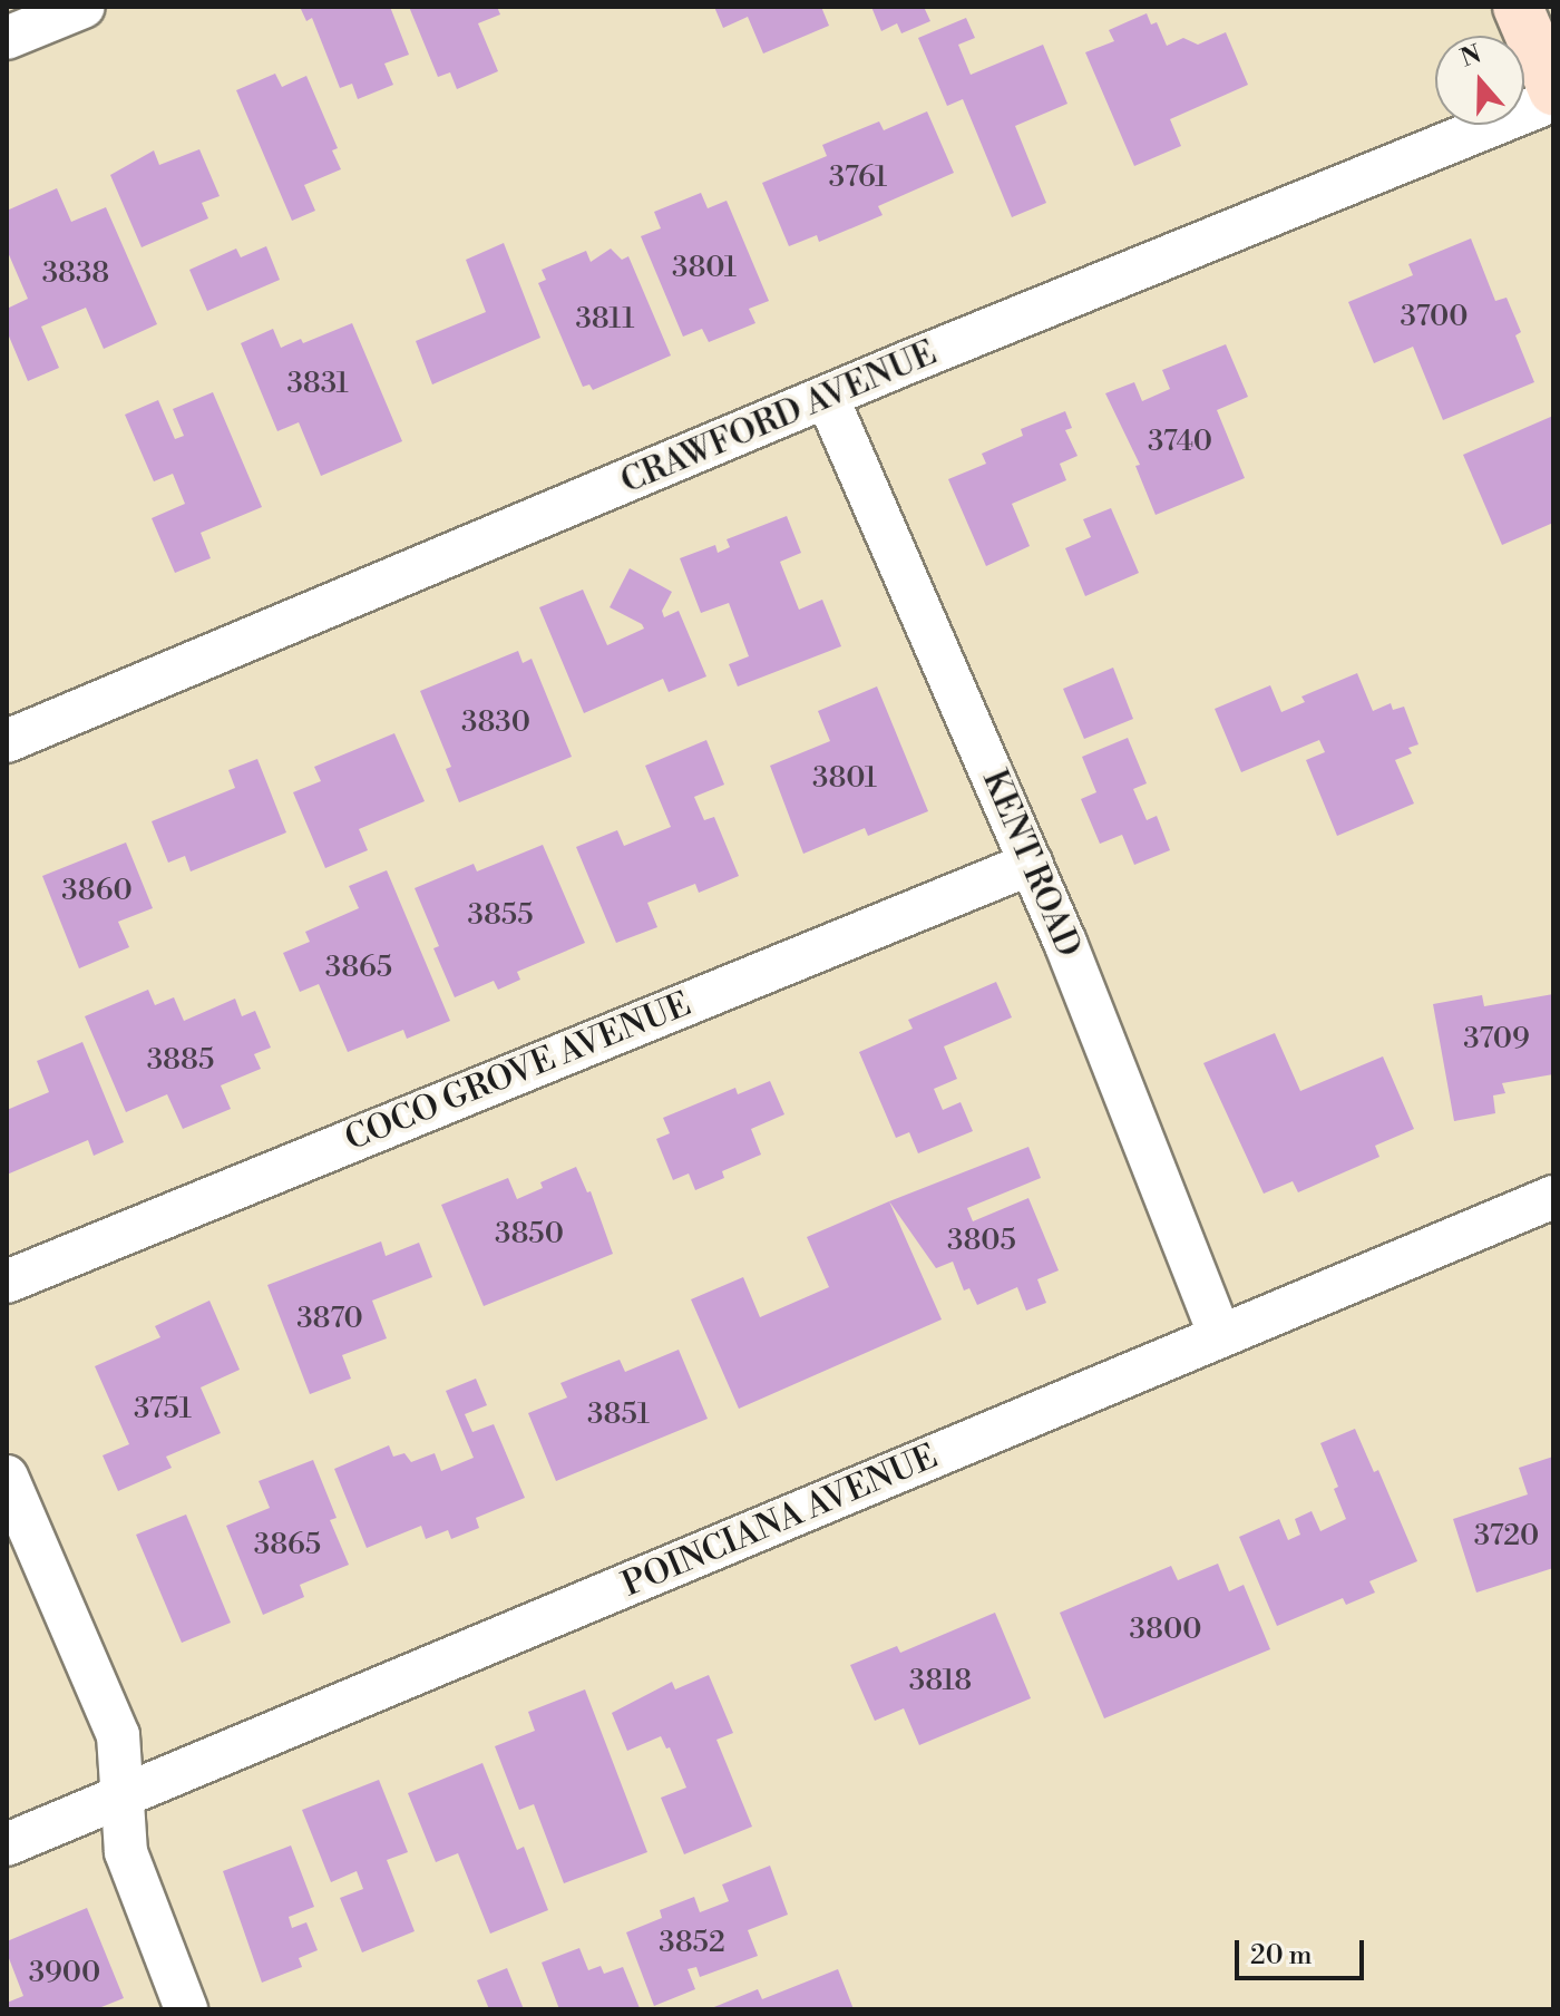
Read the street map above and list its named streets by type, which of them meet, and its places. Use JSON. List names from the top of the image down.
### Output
{
  "streets": {
    "street": [
      "CRAWFORD AVENUE",
      "KENT ROAD",
      "COCO GROVE AVENUE",
      "POINCIANA AVENUE"
    ]
  },
  "crossings": [
    ["CRAWFORD AVENUE", "KENT ROAD"],
    ["KENT ROAD", "COCO GROVE AVENUE"],
    ["KENT ROAD", "POINCIANA AVENUE"]
  ],
  "house_numbers": [
    "3761",
    "3801",
    "3838",
    "3700",
    "3811",
    "3831",
    "3740",
    "3830",
    "3801",
    "3860",
    "3855",
    "3865",
    "3709",
    "3885",
    "3850",
    "3805",
    "3870",
    "3751",
    "3851",
    "3720",
    "3865",
    "3800",
    "3818",
    "3852",
    "3900"
  ],
  "scale_bar": "20 m",
  "north": "top"
}
